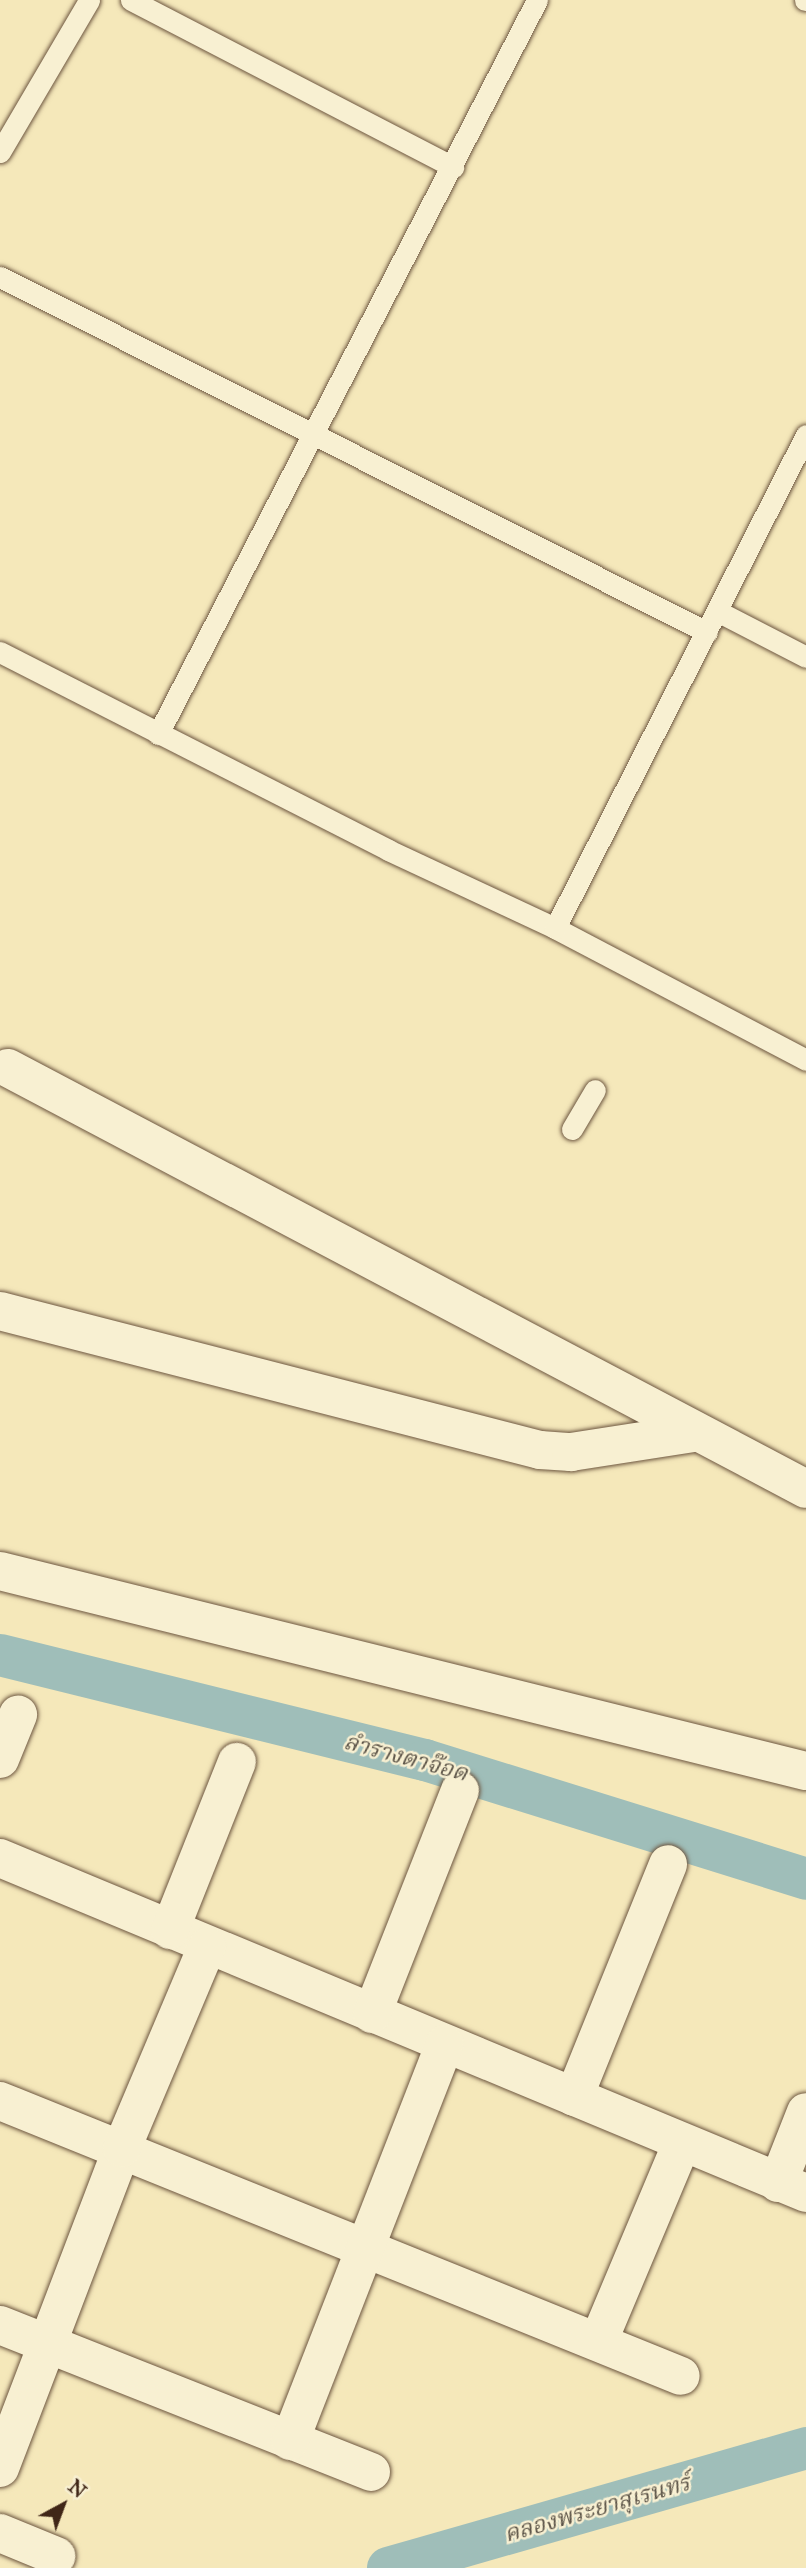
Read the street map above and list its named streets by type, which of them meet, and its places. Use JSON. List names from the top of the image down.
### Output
{
  "water": ["ลำรางตาจ๊อด", "คลองพระยาสุเรนทร์"],
  "north": "top right"
}
